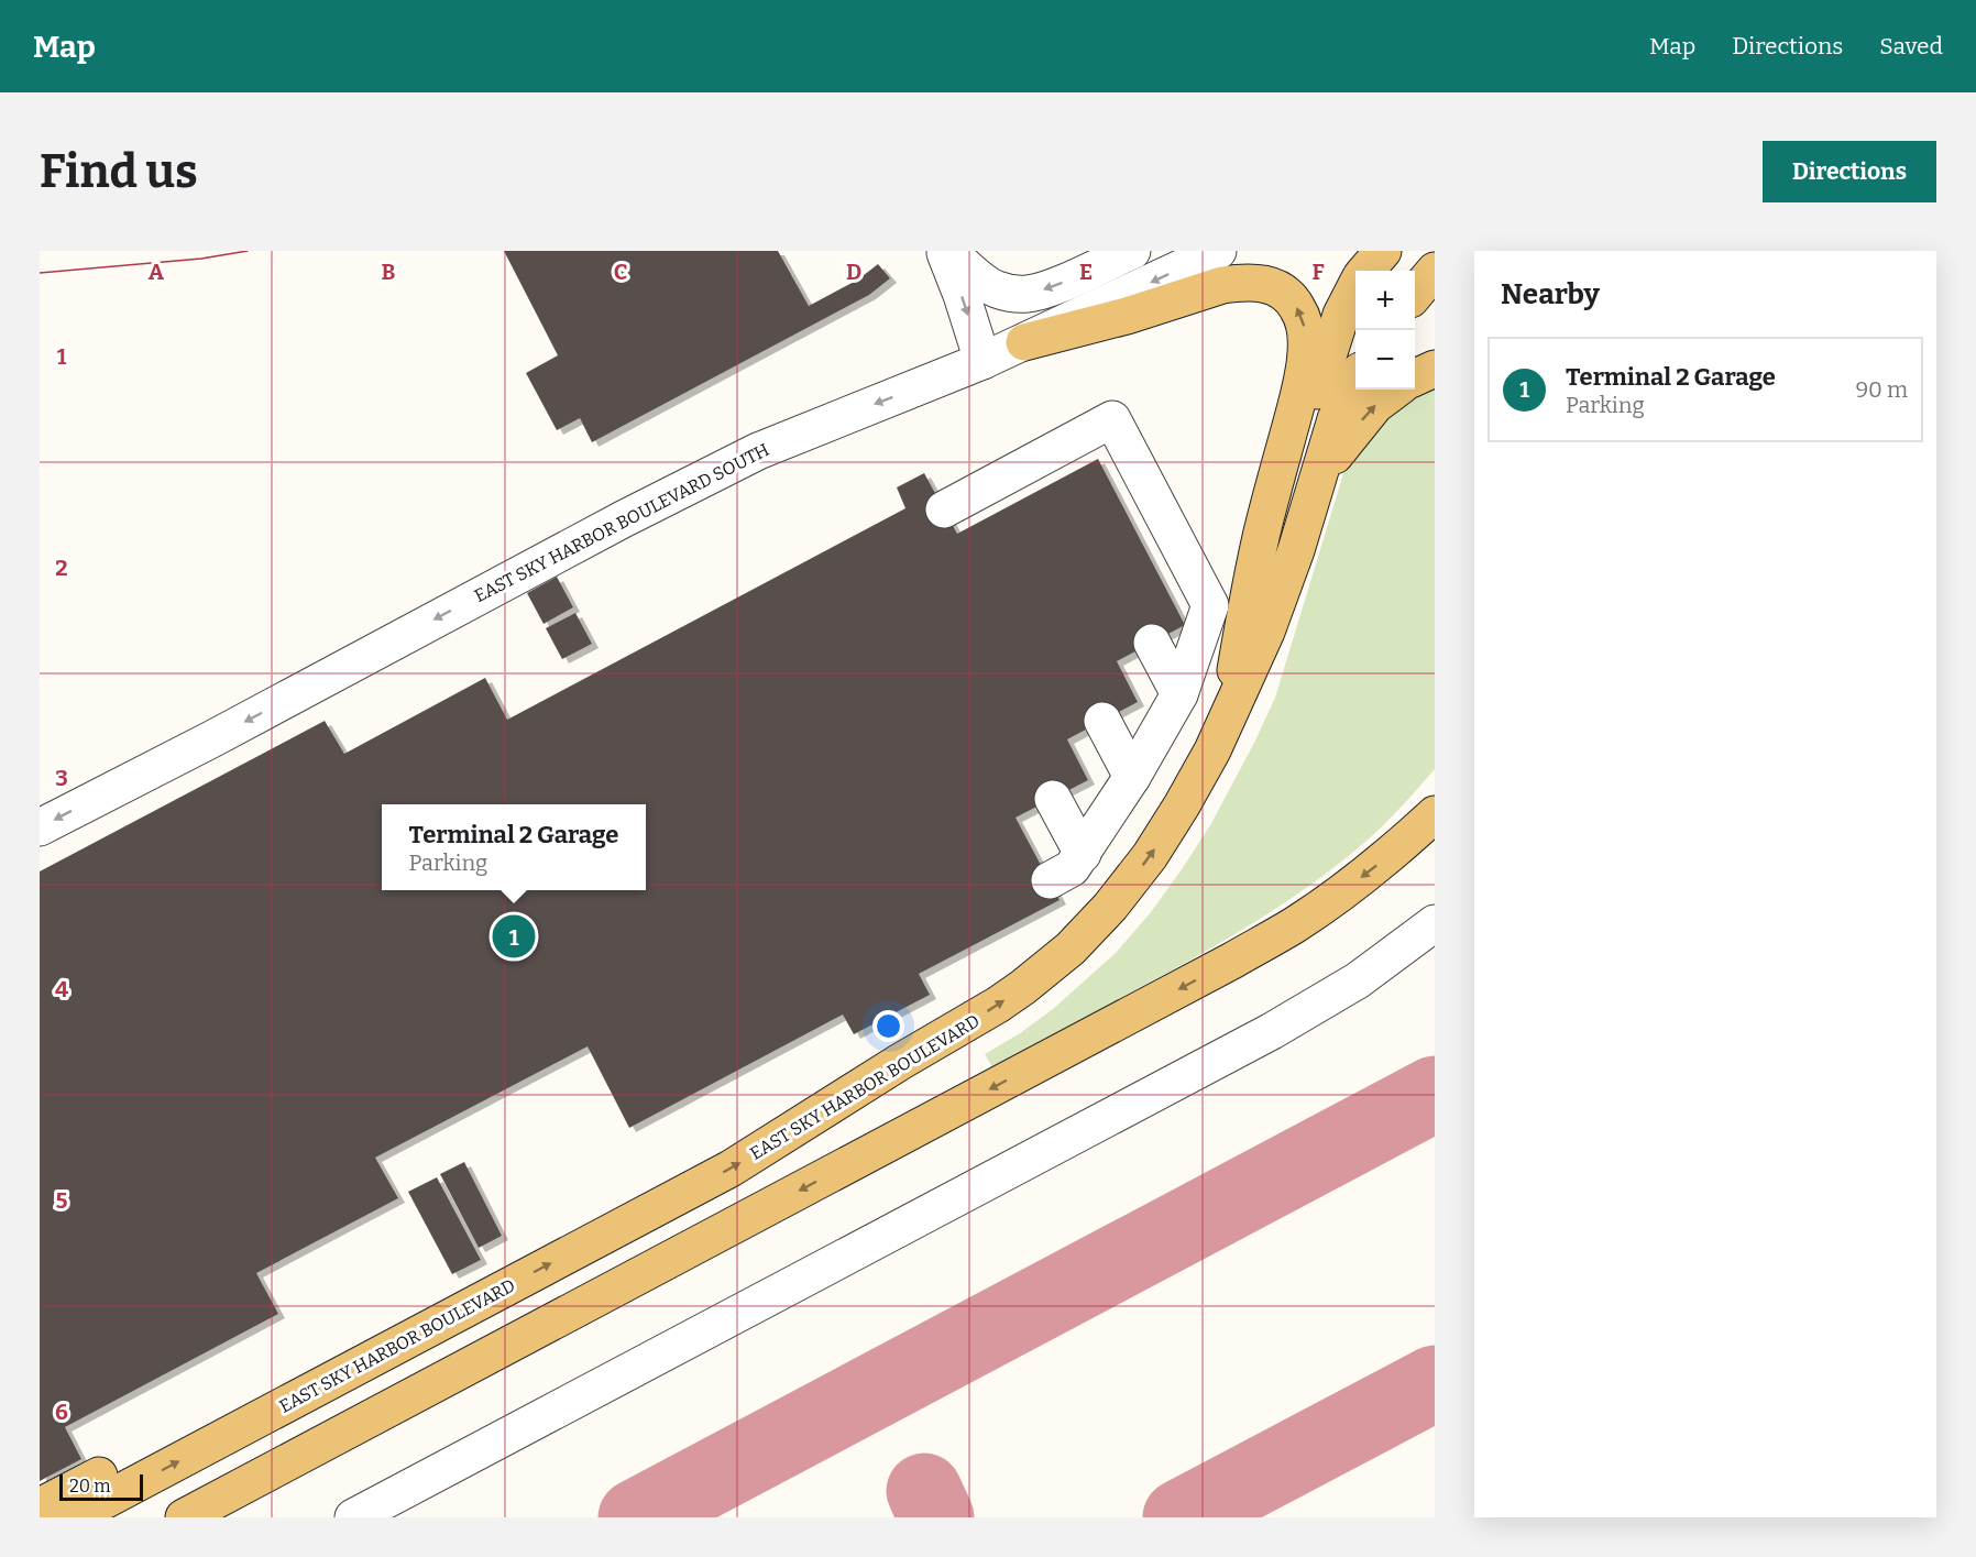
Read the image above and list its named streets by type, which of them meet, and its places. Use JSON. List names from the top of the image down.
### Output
{
  "streets": {
    "main road": ["EAST SKY HARBOR BOULEVARD"],
    "street": ["EAST SKY HARBOR BOULEVARD SOUTH"]
  },
  "one_way": ["EAST SKY HARBOR BOULEVARD SOUTH"],
  "scale_bar": "20 m",
  "page": {
    "header": "Map",
    "nav": ["Map", "Directions", "Saved"],
    "buttons": "Directions",
    "title": "Find us",
    "heading": "Nearby",
    "map_buttons": ["+", "−"],
    "list": [
      {
        "mark": "1",
        "name": "Terminal 2 Garage",
        "note": "Parking",
        "value": "90 m"
      }
    ],
    "popup": ["Terminal 2 Garage", "Parking"],
    "pins": "1",
    "scale": "20 m"
  },
  "grid": {
    "columns": [
      "A",
      "B",
      "C",
      "D",
      "E",
      "F"
    ],
    "rows": [
      "1",
      "2",
      "3",
      "4",
      "5",
      "6"
    ]
  }
}
